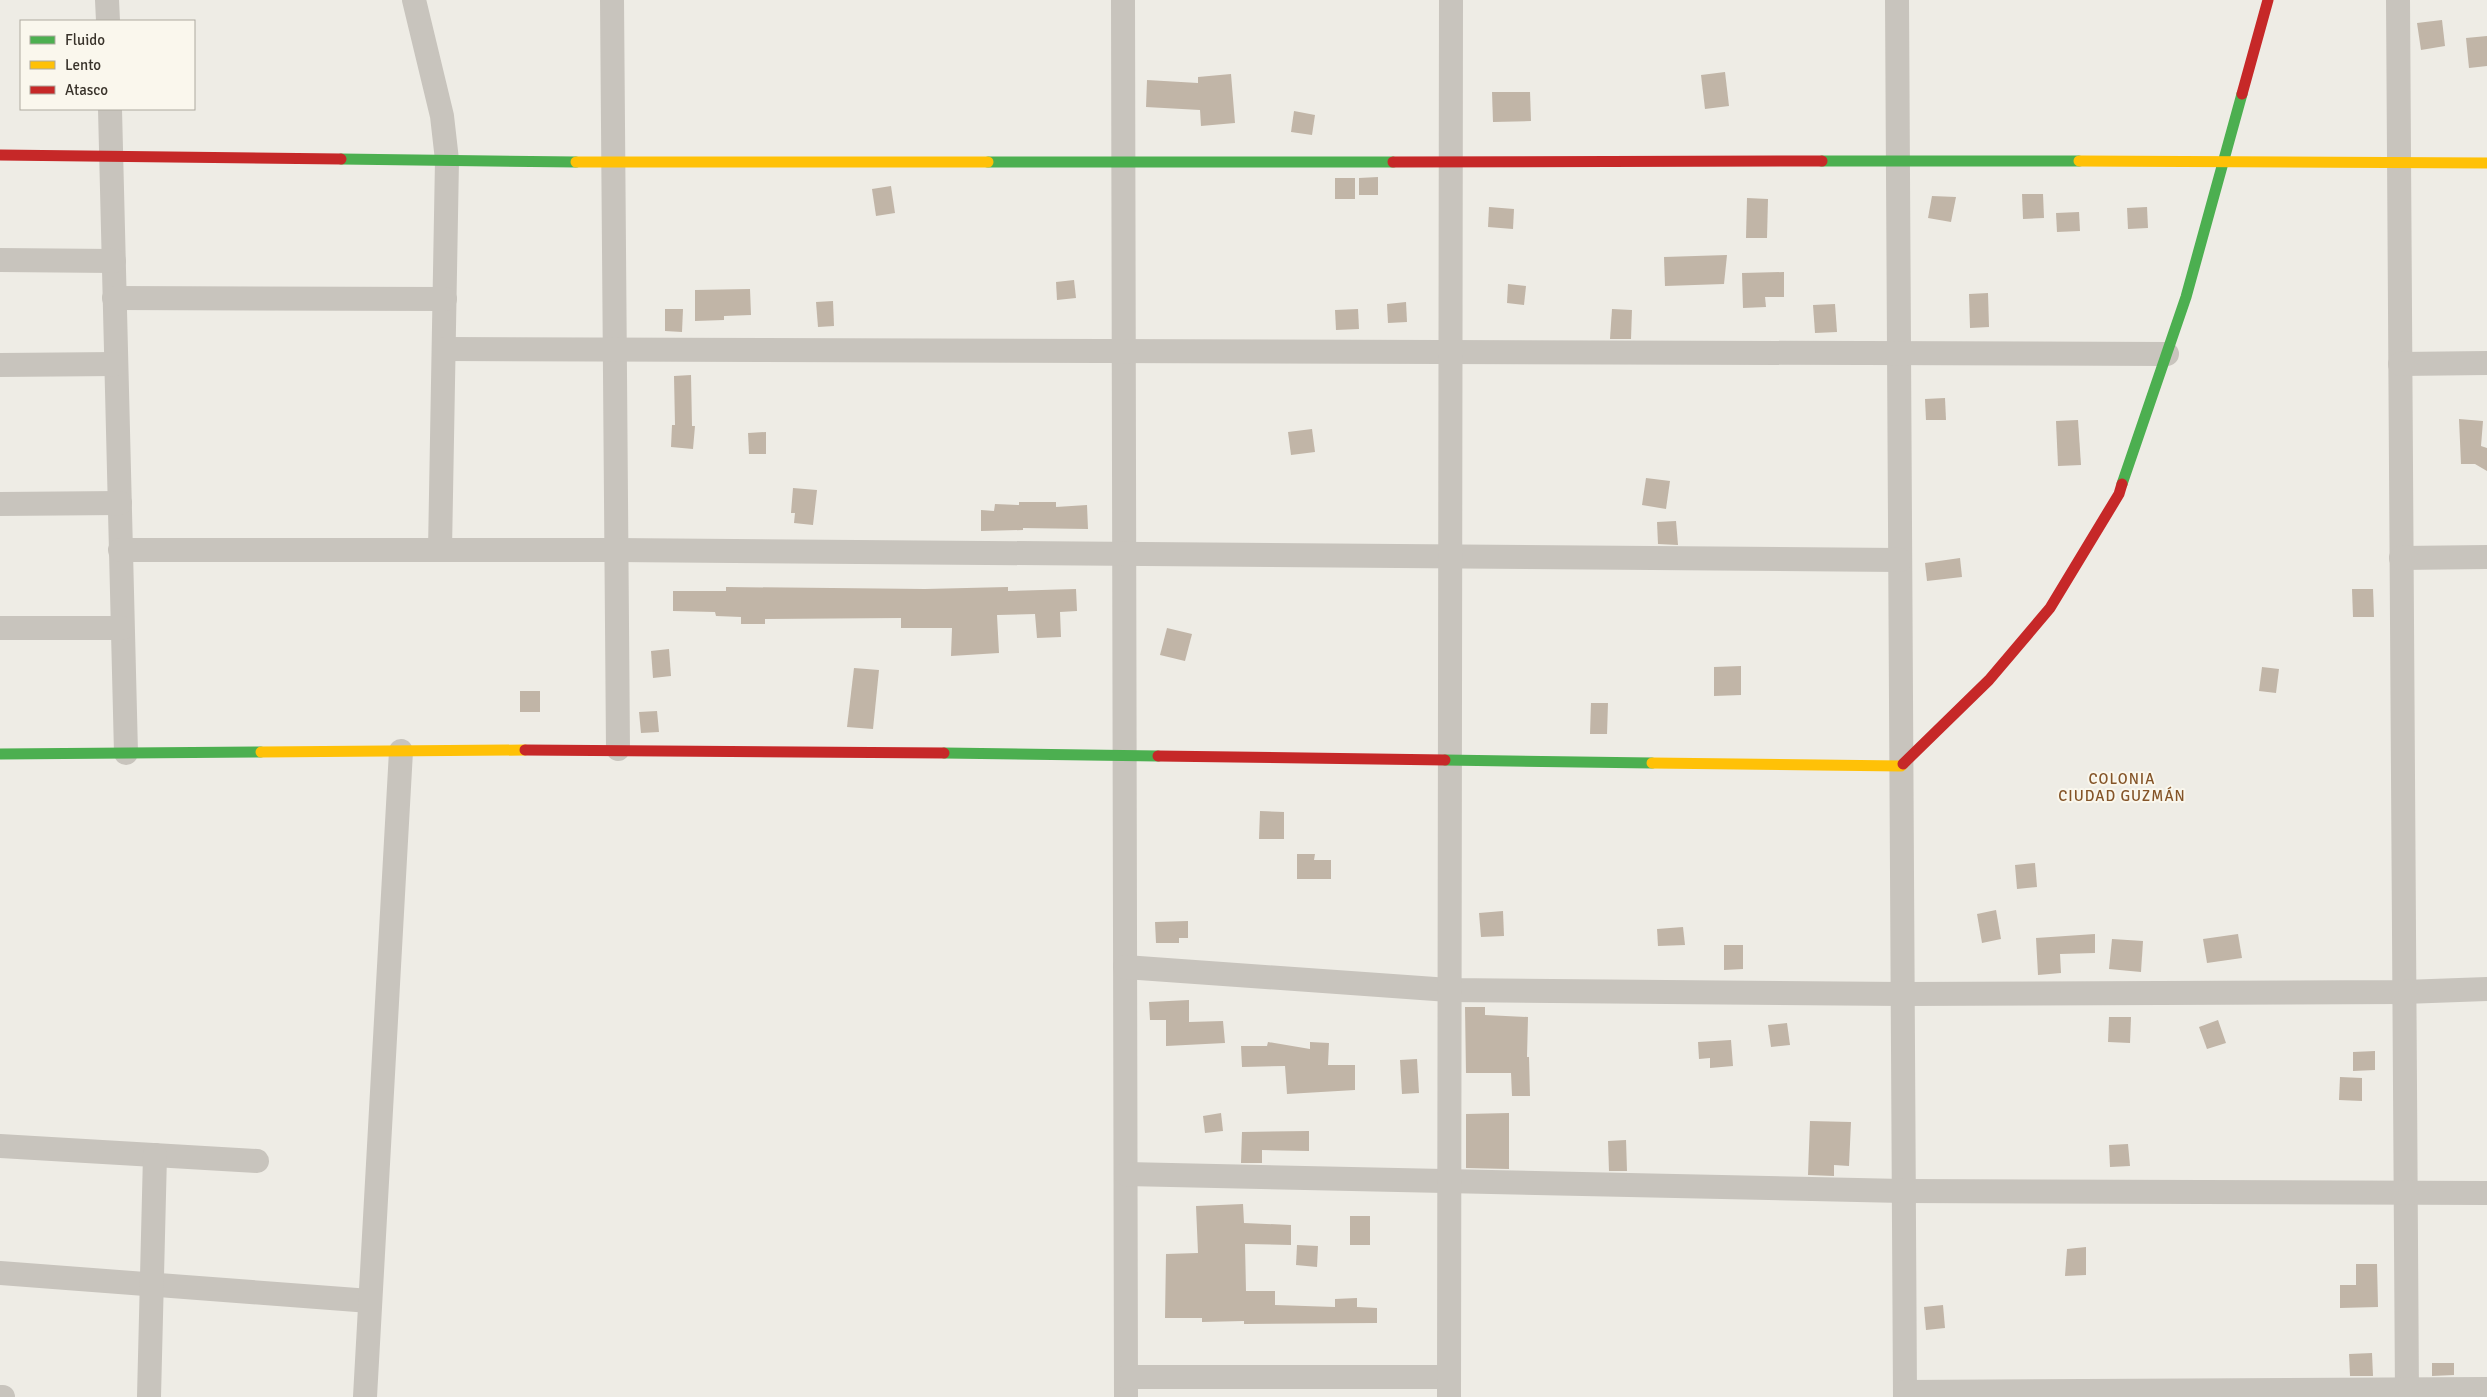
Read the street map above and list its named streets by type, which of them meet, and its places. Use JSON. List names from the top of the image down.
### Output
{
  "districts": ["COLONIA CIUDAD GUZMÁN"],
  "legend": ["Fluido", "Lento", "Atasco"]
}
